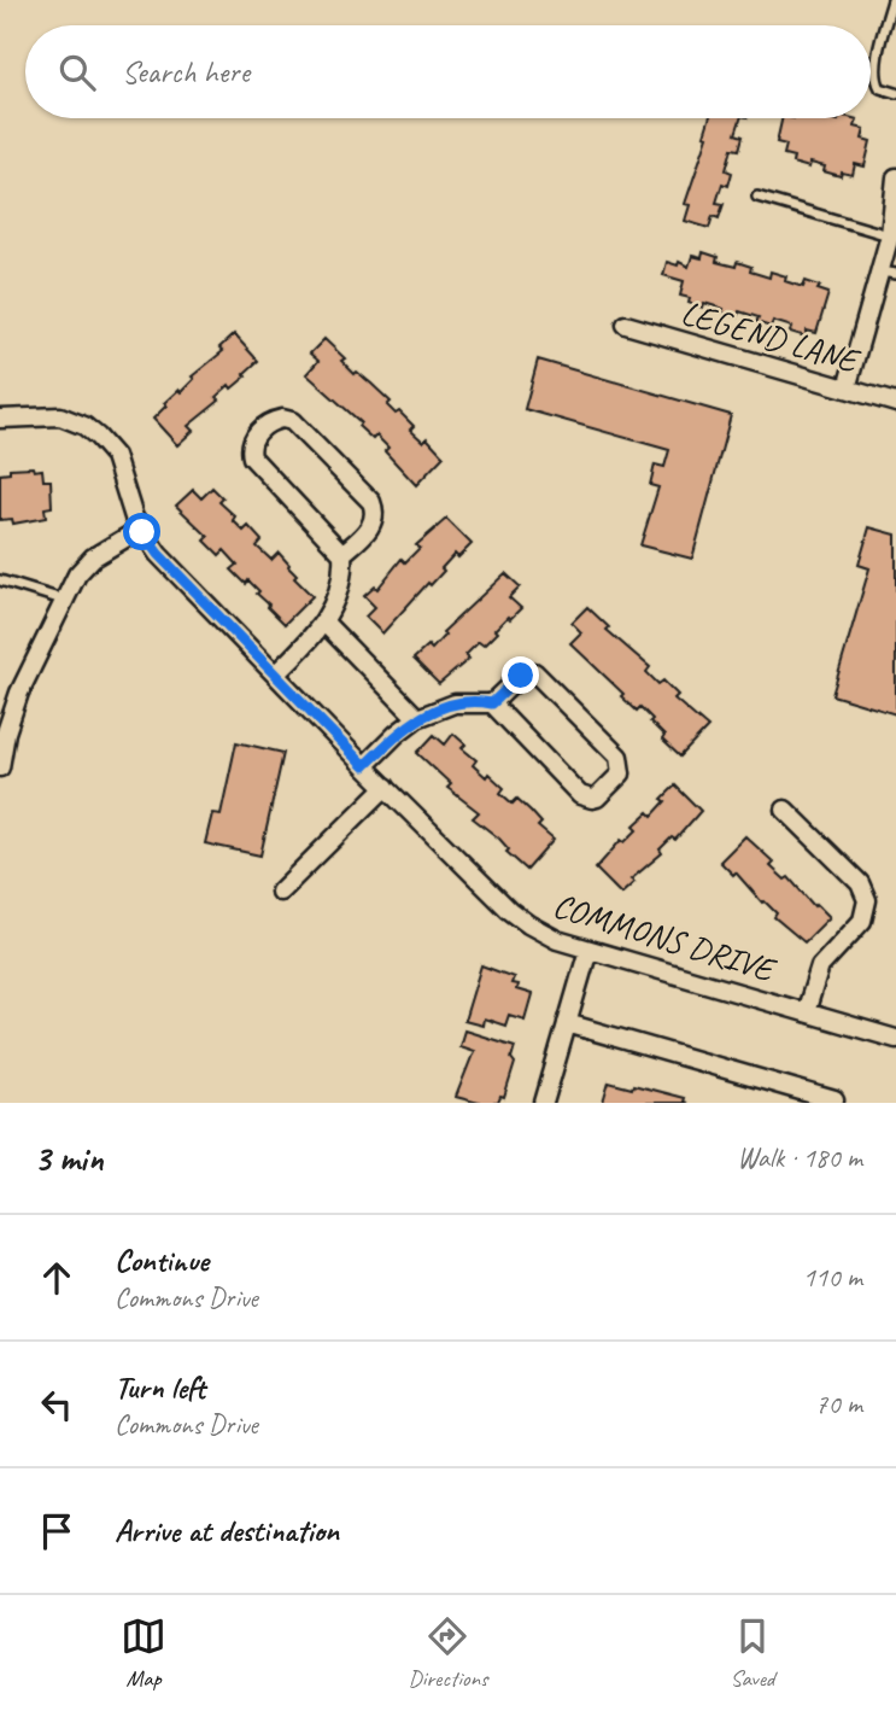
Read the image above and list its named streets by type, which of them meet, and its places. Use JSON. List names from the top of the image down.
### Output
{
  "streets": {
    "street": ["LEGEND LANE", "COMMONS DRIVE"]
  },
  "page": {
    "search": "Search here",
    "heading": ["3 min", "Walk · 180 m"],
    "list": [
      ["Continue", "Commons Drive", "110 m"],
      ["Turn left", "Commons Drive", "70 m"],
      "Arrive at destination"
    ],
    "nav": ["Map", "Directions", "Saved"]
  }
}
